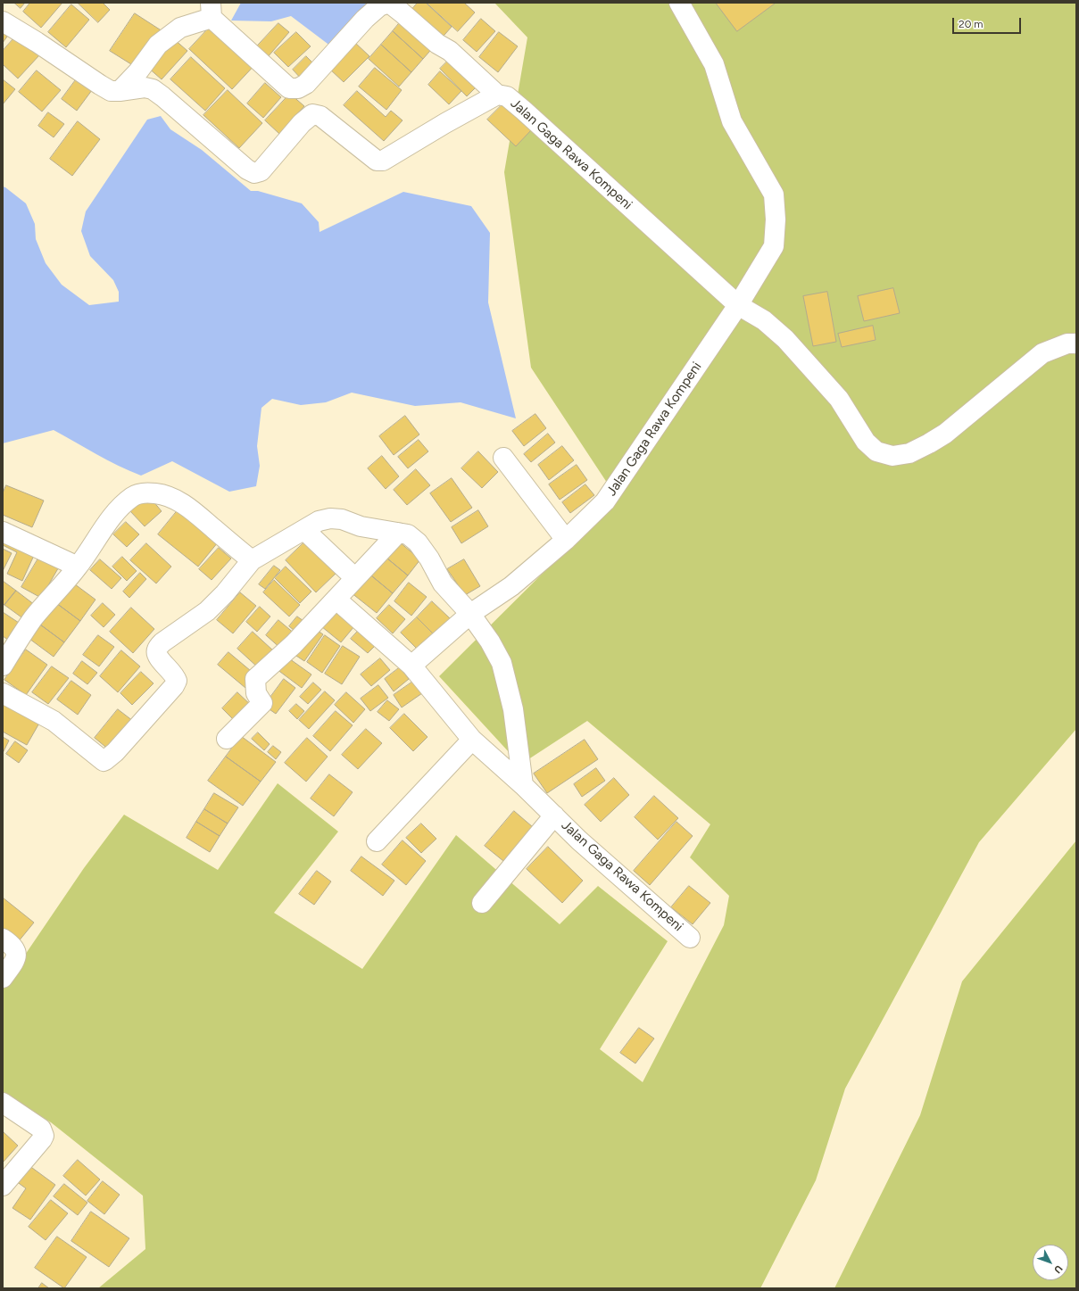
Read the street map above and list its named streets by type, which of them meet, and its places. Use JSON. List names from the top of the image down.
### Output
{
  "streets": {
    "street": ["Jalan Gaga Rawa Kompeni"]
  },
  "scale_bar": "20 m",
  "north": "bottom right"
}
